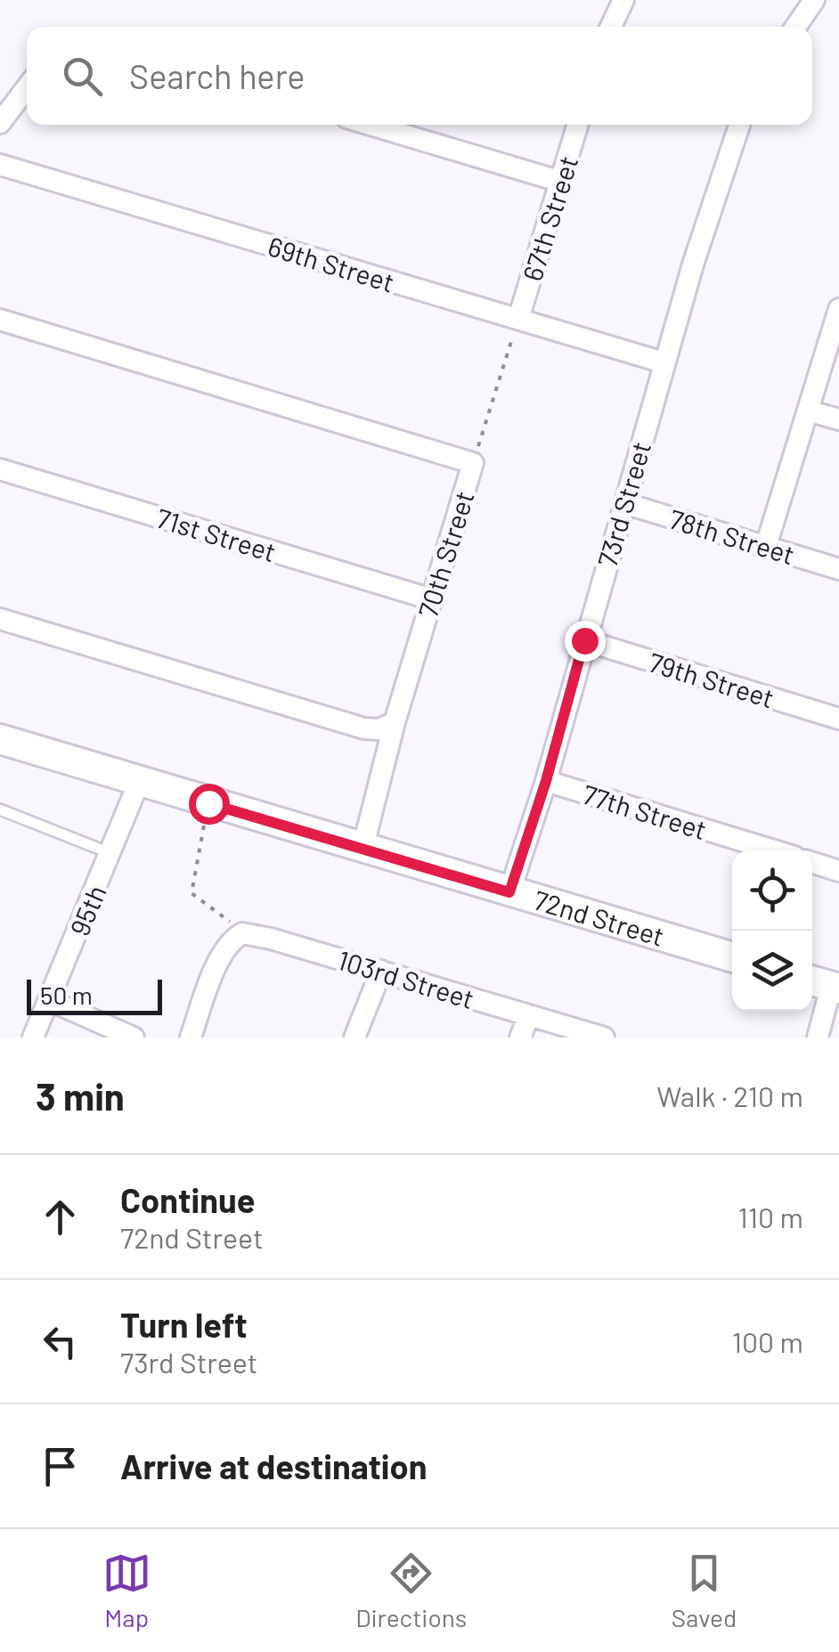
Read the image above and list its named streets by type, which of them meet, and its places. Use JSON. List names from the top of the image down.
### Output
{
  "streets": {
    "street": [
      "67th Street",
      "69th Street",
      "73rd Street",
      "71st Street",
      "78th Street",
      "70th Street",
      "79th Street",
      "77th Street",
      "95th",
      "72nd Street",
      "103rd Street"
    ]
  },
  "crossings": [
    ["67th Street", "69th Street"],
    ["69th Street", "73rd Street"],
    ["73rd Street", "78th Street"],
    ["73rd Street", "79th Street"],
    ["73rd Street", "77th Street"],
    ["73rd Street", "72nd Street"],
    ["71st Street", "70th Street"],
    ["70th Street", "72nd Street"],
    ["95th", "72nd Street"]
  ],
  "scale_bar": "50 m",
  "page": {
    "search": "Search here",
    "scale": "50 m",
    "heading": ["3 min", "Walk · 210 m"],
    "list": [
      ["Continue", "72nd Street", "110 m"],
      ["Turn left", "73rd Street", "100 m"],
      "Arrive at destination"
    ],
    "nav": ["Map", "Directions", "Saved"]
  }
}
